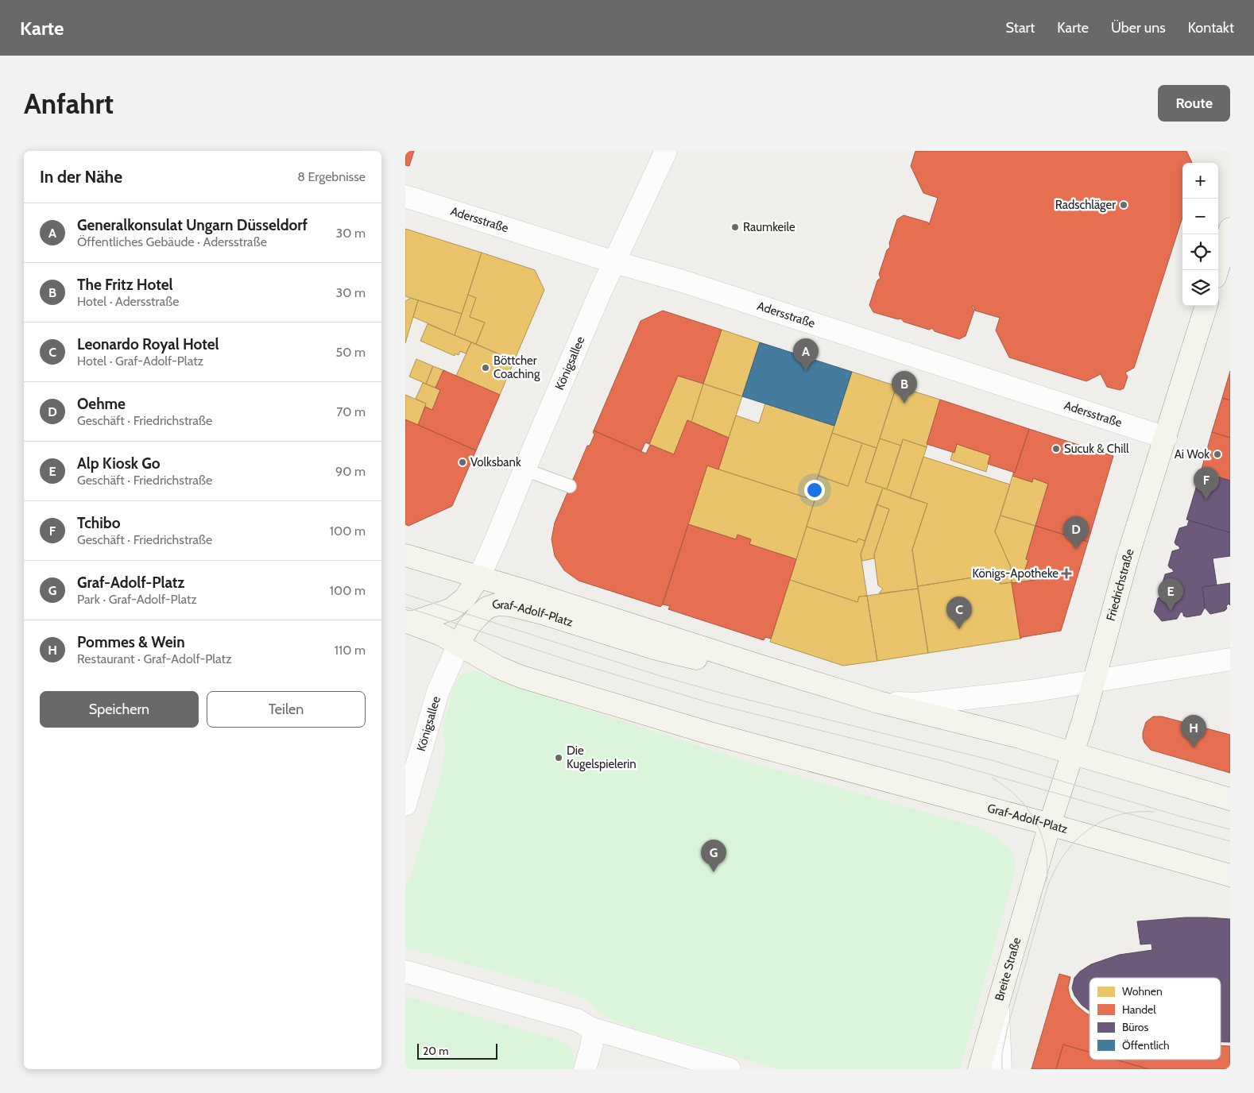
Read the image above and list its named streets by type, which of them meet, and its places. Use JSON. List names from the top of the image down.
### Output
{
  "streets": {
    "main road": ["Friedrichstraße", "Graf-Adolf-Platz", "Breite Straße"],
    "street": ["Adersstraße", "Königsallee"]
  },
  "crossings": [
    ["Adersstraße", "Königsallee"],
    ["Adersstraße", "Friedrichstraße"],
    ["Königsallee", "Graf-Adolf-Platz"],
    ["Friedrichstraße", "Graf-Adolf-Platz"],
    ["Friedrichstraße", "Breite Straße"]
  ],
  "places": {
    "other": [
      "Radschläger",
      "Raumkeile",
      "Böttcher Coaching",
      "Sucuk & Chill",
      "Ai Wok",
      "Volksbank",
      "Die Kugelspielerin"
    ],
    "health": ["Königs-Apotheke"]
  },
  "legend": [
    "Wohnen",
    "Handel",
    "Büros",
    "Öffentlich"
  ],
  "scale_bar": "20 m",
  "page": {
    "header": "Karte",
    "nav": [
      "Start",
      "Karte",
      "Über uns",
      "Kontakt"
    ],
    "buttons": [
      "Route",
      ["Speichern", "Teilen"]
    ],
    "title": "Anfahrt",
    "heading": ["In der Nähe", "8 Ergebnisse"],
    "map_buttons": ["+", "−"],
    "list": [
      {
        "mark": "A",
        "name": "Generalkonsulat Ungarn Düsseldorf",
        "note": "Öffentliches Gebäude · Adersstraße",
        "value": "30 m"
      },
      {
        "mark": "B",
        "name": "The Fritz Hotel",
        "note": "Hotel · Adersstraße",
        "value": "30 m"
      },
      {
        "mark": "C",
        "name": "Leonardo Royal Hotel",
        "note": "Hotel · Graf-Adolf-Platz",
        "value": "50 m"
      },
      {
        "mark": "D",
        "name": "Oehme",
        "note": "Geschäft · Friedrichstraße",
        "value": "70 m"
      },
      {
        "mark": "E",
        "name": "Alp Kiosk Go",
        "note": "Geschäft · Friedrichstraße",
        "value": "90 m"
      },
      {
        "mark": "F",
        "name": "Tchibo",
        "note": "Geschäft · Friedrichstraße",
        "value": "100 m"
      },
      {
        "mark": "G",
        "name": "Graf-Adolf-Platz",
        "note": "Park · Graf-Adolf-Platz",
        "value": "100 m"
      },
      {
        "mark": "H",
        "name": "Pommes & Wein",
        "note": "Restaurant · Graf-Adolf-Platz",
        "value": "110 m"
      }
    ],
    "pins": [
      "A",
      "B",
      "F",
      "D",
      "E",
      "C",
      "H",
      "G"
    ],
    "scale": "20 m"
  }
}
